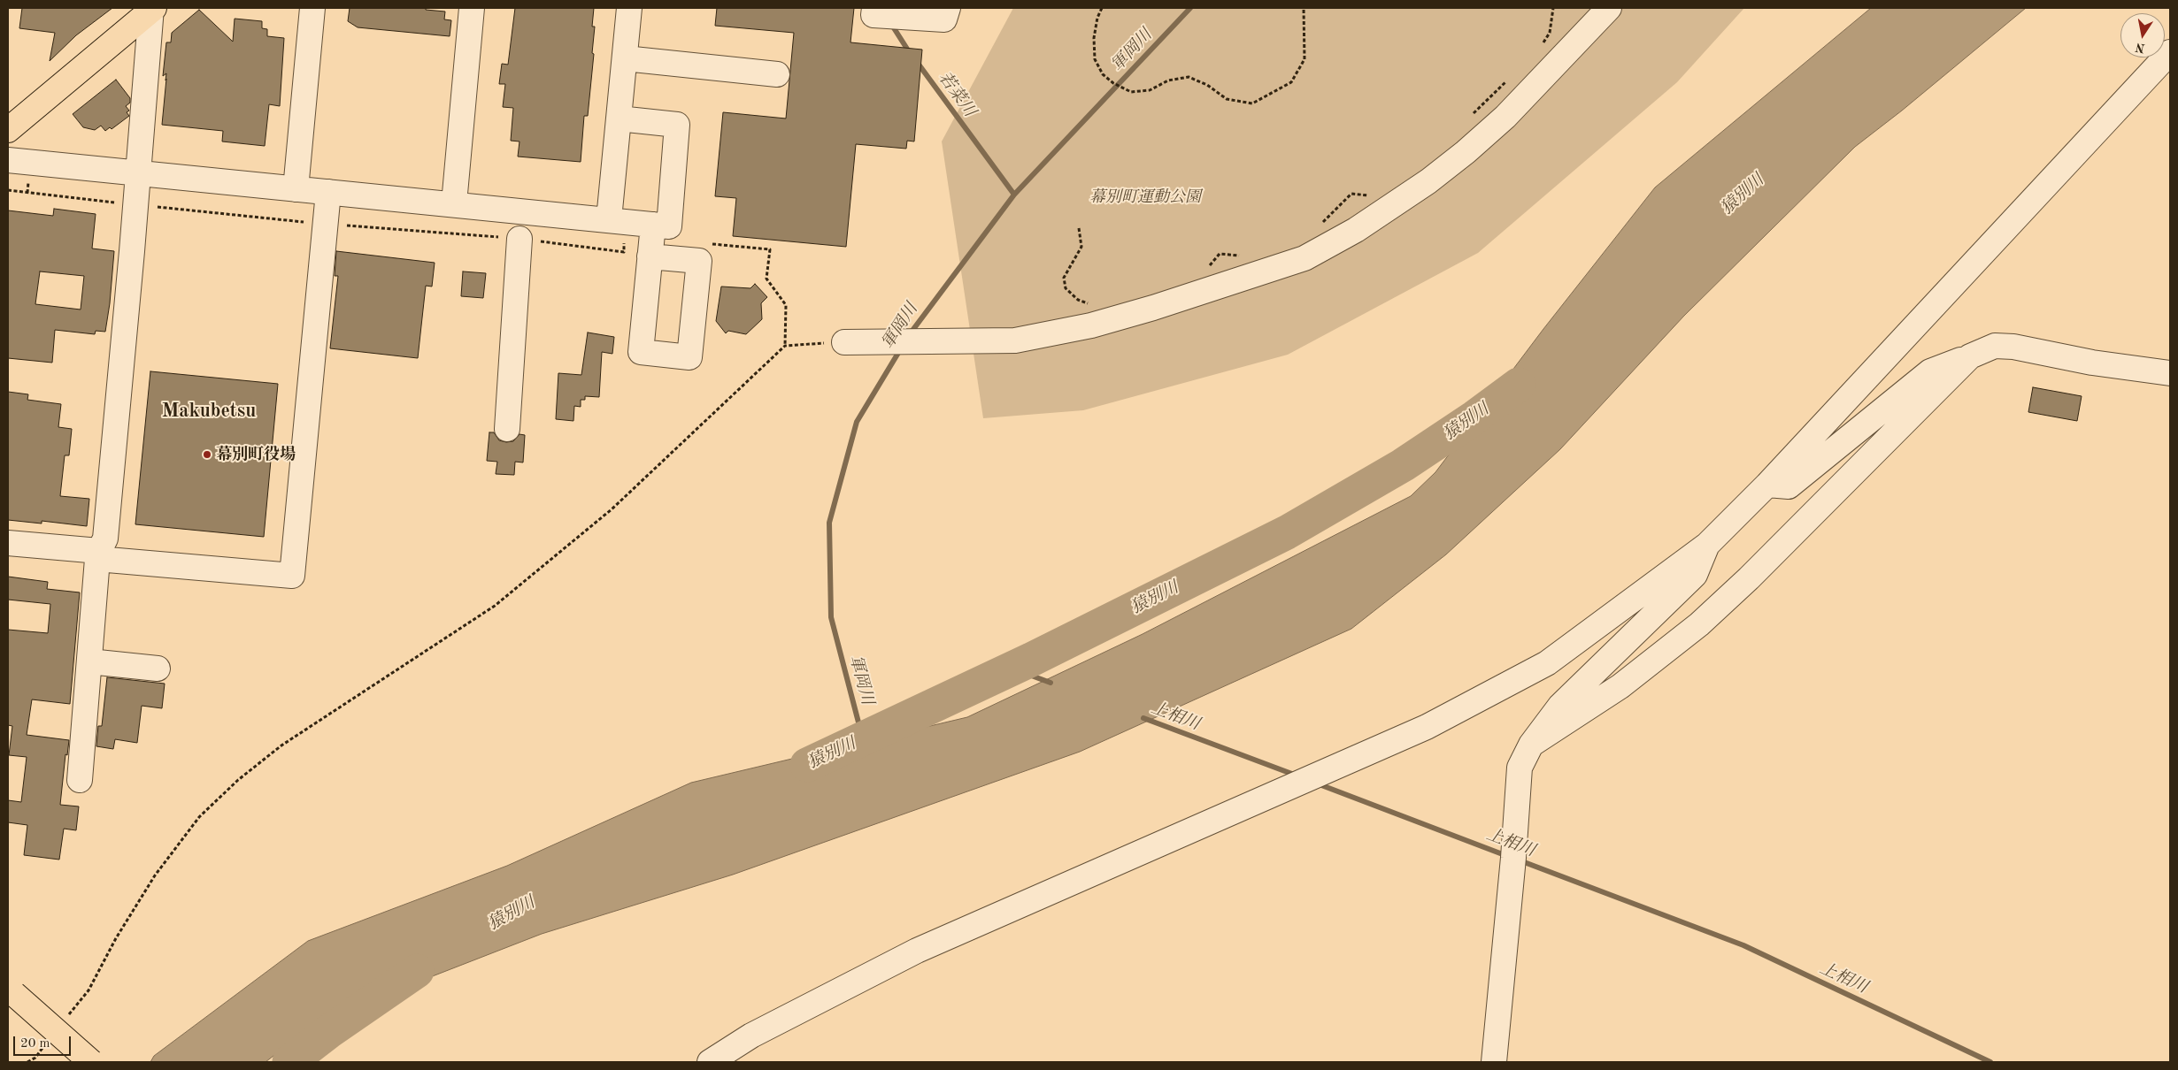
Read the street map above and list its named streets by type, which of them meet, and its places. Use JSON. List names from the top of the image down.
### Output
{
  "districts": ["Makubetsu"],
  "water": [
    "軍岡川",
    "若菜川",
    "猿別川",
    "上相川"
  ],
  "parks": ["幕別町運動公園"],
  "places": ["幕別町役場"],
  "scale_bar": "20 m",
  "north": "bottom"
}
